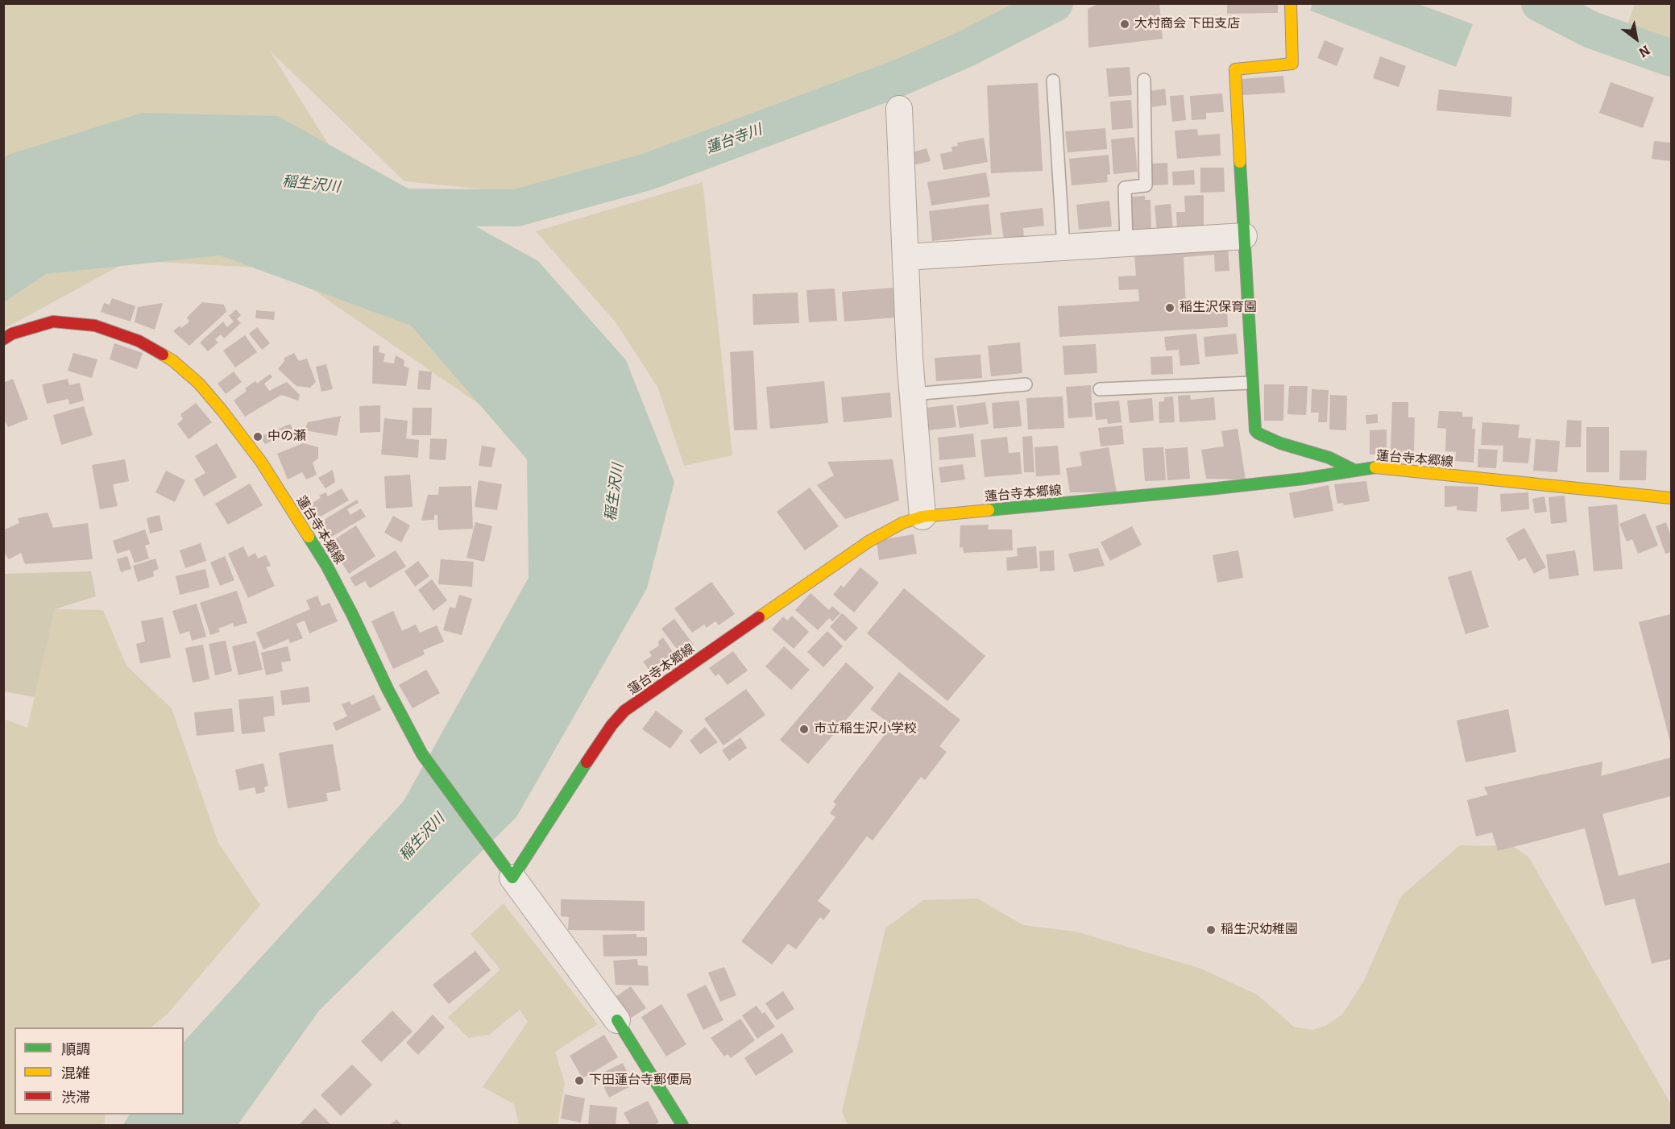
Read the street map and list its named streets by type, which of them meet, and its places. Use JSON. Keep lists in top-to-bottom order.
{
  "streets": {
    "main road": ["蓮台寺本郷線"]
  },
  "water": ["蓮台寺川", "稲生沢川"],
  "places": [
    "大村商会 下田支店",
    "稲生沢保育園",
    "中の瀬",
    "市立稲生沢小学校",
    "稲生沢幼稚園",
    "下田蓮台寺郵便局"
  ],
  "legend": ["順調", "混雑", "渋滞"],
  "north": "bottom right"
}
